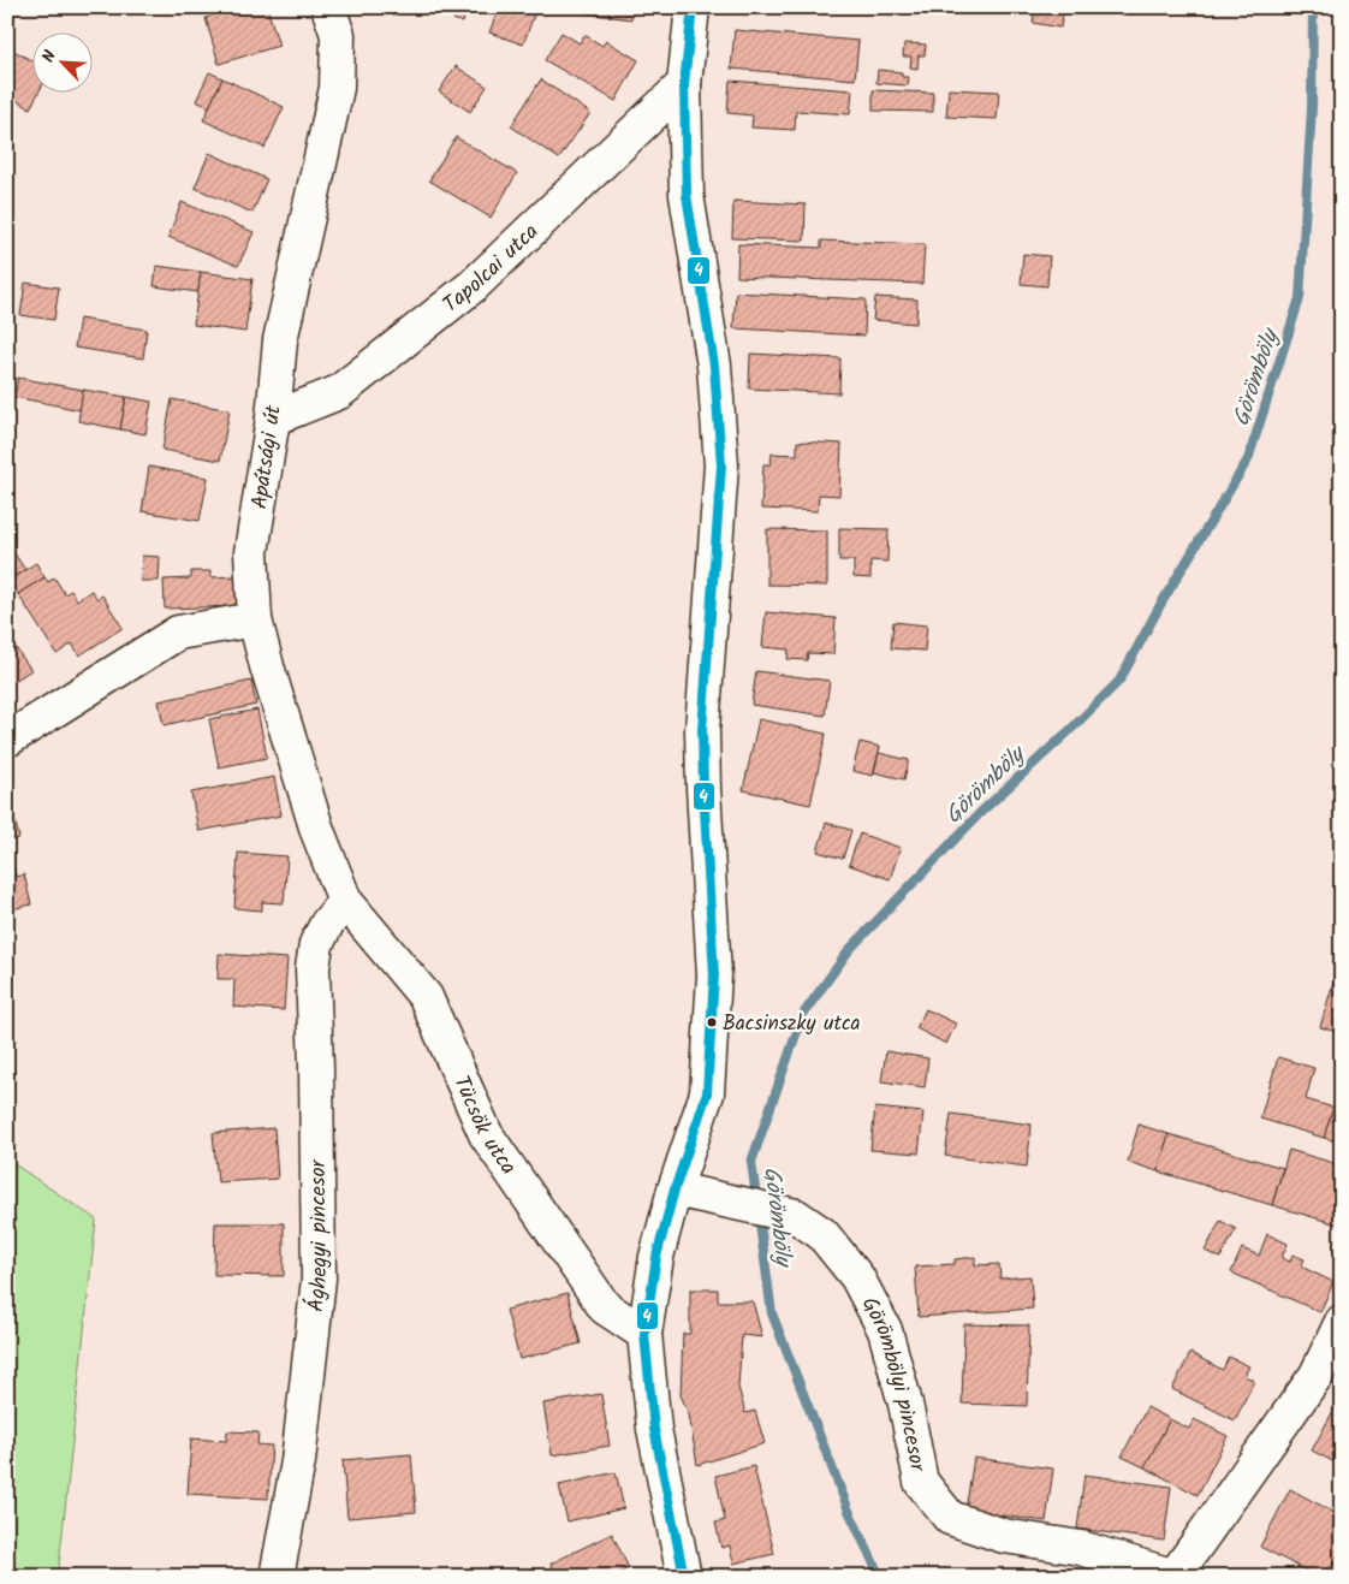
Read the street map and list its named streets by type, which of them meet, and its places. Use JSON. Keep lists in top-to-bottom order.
{
  "streets": {
    "street": [
      "Tapolcai utca",
      "Apátsági út",
      "Tücsök utca",
      "Ághegyi pincesor",
      "Görömbölyi pincesor"
    ]
  },
  "crossings": [
    ["Tapolcai utca", "Apátsági út"],
    ["Apátsági út", "Tücsök utca"],
    ["Apátsági út", "Ághegyi pincesor"],
    ["Tücsök utca", "Ághegyi pincesor"]
  ],
  "water": ["Görömböly"],
  "places": ["Bacsinszky utca"],
  "lines": ["transit line 4"],
  "north": "top left"
}
